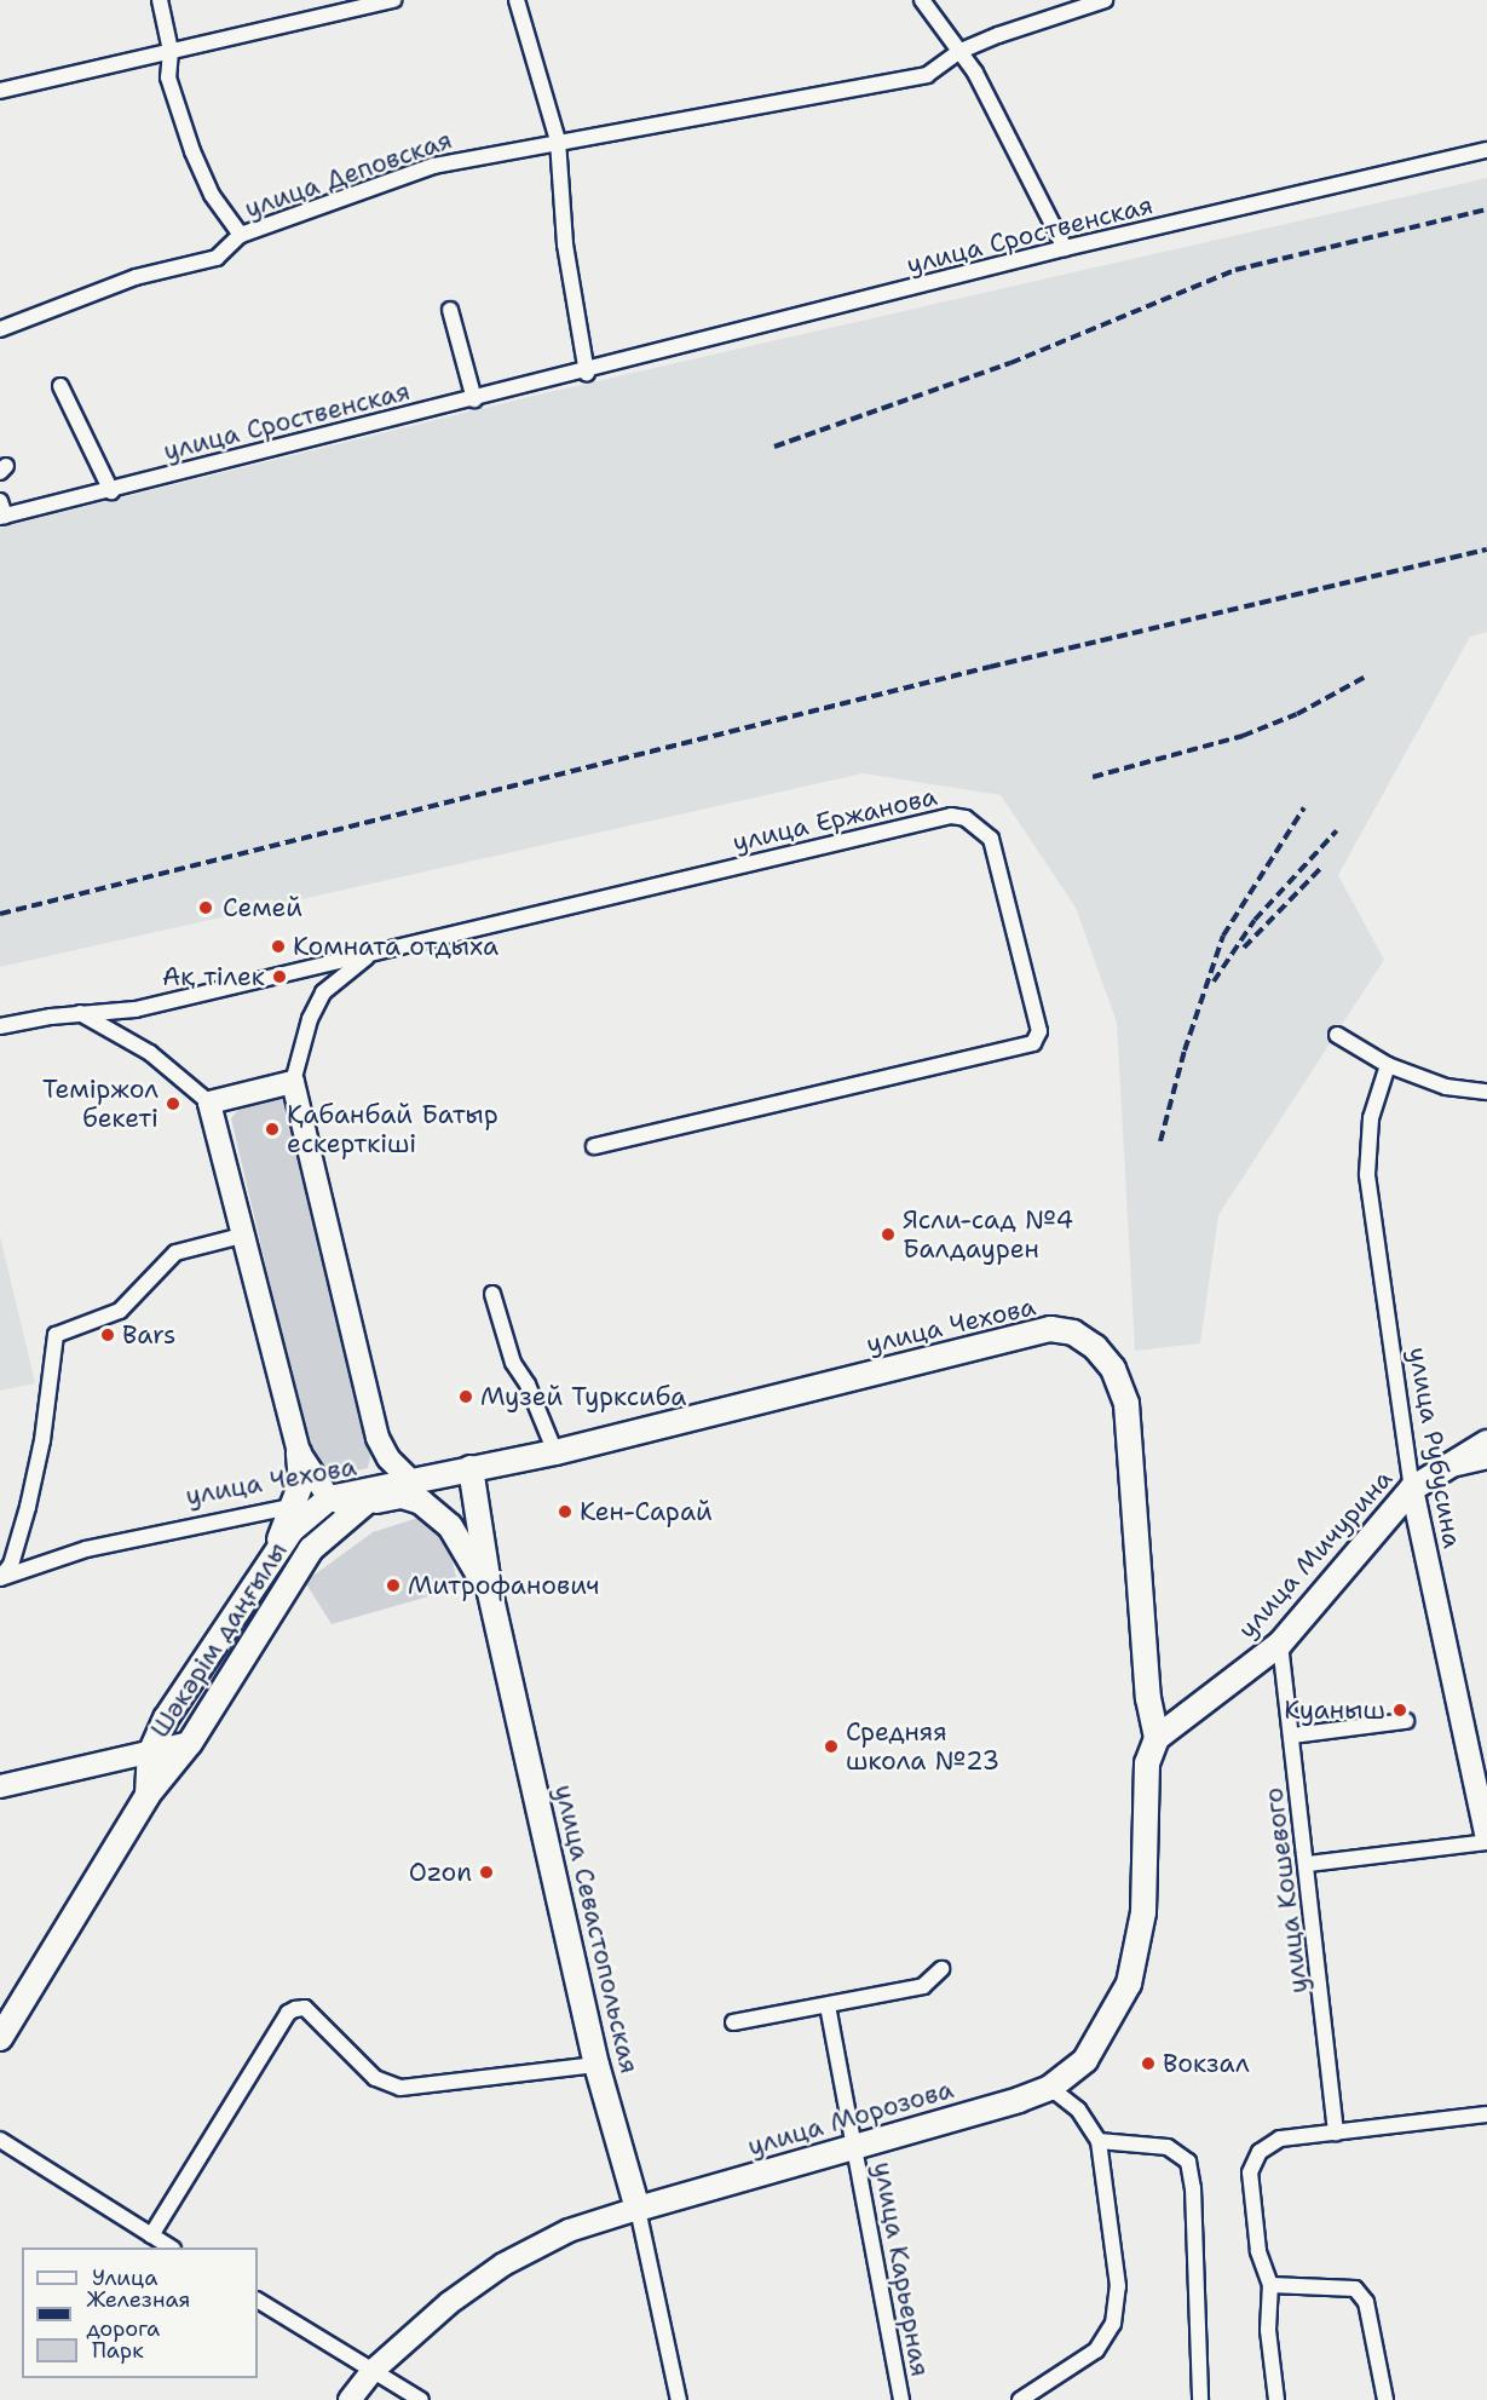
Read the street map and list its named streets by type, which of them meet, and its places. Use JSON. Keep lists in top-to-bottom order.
{
  "streets": {
    "main road": [
      "улица Чехова",
      "улица Мичурина",
      "Шәкәрім даңғылы",
      "улица Севастопольская",
      "улица Морозова"
    ],
    "street": [
      "улица Деповская",
      "улица Сроственская",
      "улица Ержанова",
      "улица Рубусина",
      "улица Кошевого",
      "улица Карьерная"
    ]
  },
  "crossings": [
    ["улица Чехова", "улица Мичурина"],
    ["улица Чехова", "Шәкәрім даңғылы"],
    ["улица Чехова", "улица Севастопольская"],
    ["улица Чехова", "улица Морозова"],
    ["улица Рубусина", "улица Мичурина"],
    ["улица Мичурина", "улица Кошевого"],
    ["улица Мичурина", "улица Морозова"],
    ["улица Севастопольская", "улица Морозова"],
    ["улица Морозова", "улица Карьерная"]
  ],
  "places": [
    "Семей",
    "Комната отдыха",
    "Ақ тілек",
    "Теміржол бекеті",
    "Қабанбай Батыр ескерткіші",
    "Ясли-сад №4 Балдаурен",
    "Bars",
    "Музей Турксиба",
    "Кен-Сарай",
    "Митрофанович",
    "Куаныш",
    "Средняя школа №23",
    "Ozon",
    "Вокзал"
  ],
  "legend": ["Улица", "Железная дорога", "Парк"]
}
